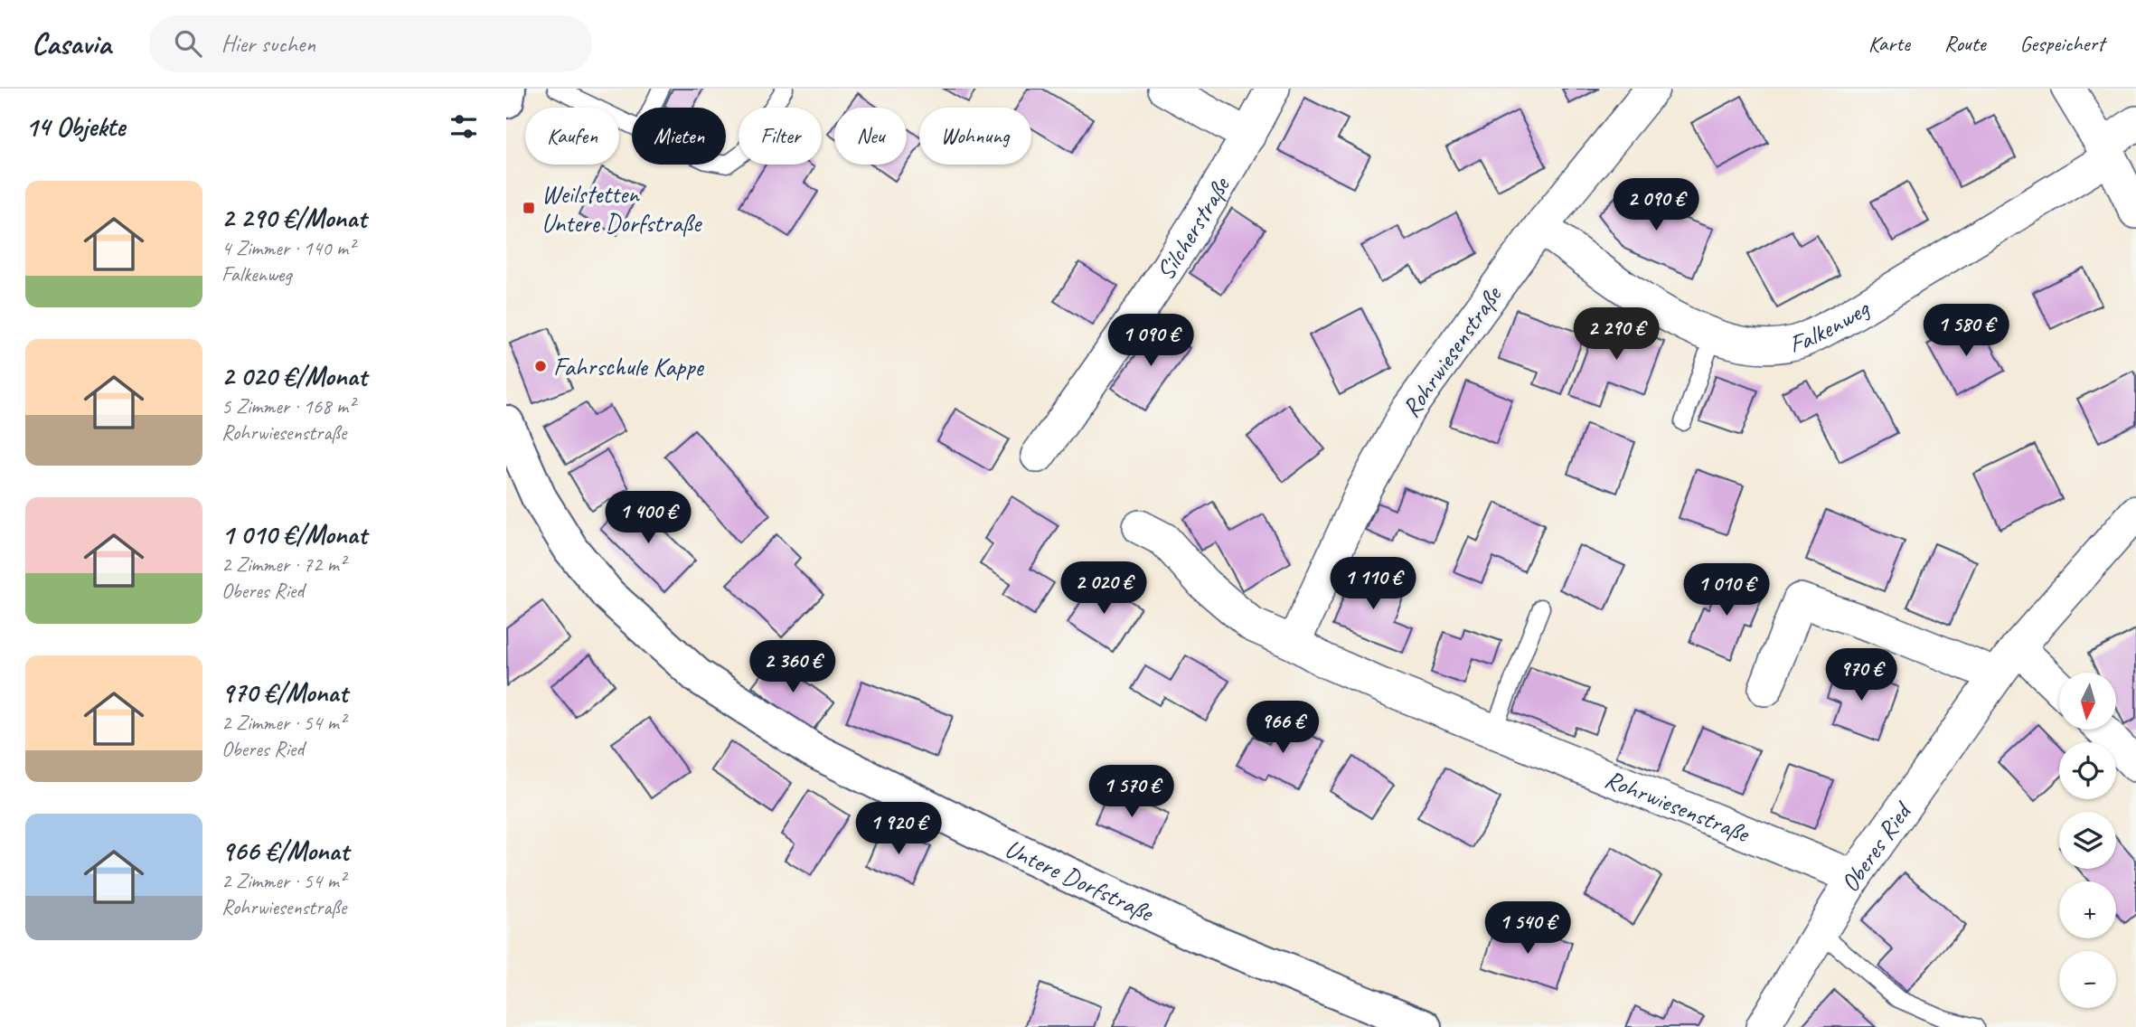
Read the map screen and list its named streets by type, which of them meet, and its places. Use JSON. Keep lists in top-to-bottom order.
{
  "streets": {
    "street": [
      "Silcherstraße",
      "Falkenweg",
      "Rohrwiesenstraße",
      "Oberes Ried",
      "Untere Dorfstraße"
    ]
  },
  "crossings": [
    ["Falkenweg", "Rohrwiesenstraße"],
    ["Rohrwiesenstraße", "Oberes Ried"]
  ],
  "places": {
    "transit": ["Weilstetten Untere Dorfstraße"],
    "other": ["Fahrschule Kappe"]
  },
  "north": "bottom",
  "page": {
    "header": "Casavia",
    "search": "Hier suchen",
    "nav": ["Karte", "Route", "Gespeichert"],
    "heading": "14 Objekte",
    "chip": [
      "Kaufen",
      "Mieten",
      "Filter",
      "Neu",
      "Wohnung"
    ],
    "list": [
      {
        "name": "2 290 €/Monat",
        "note": "4 Zimmer · 140 m² · Falkenweg"
      },
      {
        "name": "2 020 €/Monat",
        "note": "5 Zimmer · 168 m² · Rohrwiesenstraße"
      },
      {
        "name": "1 010 €/Monat",
        "note": "2 Zimmer · 72 m² · Oberes Ried"
      },
      {
        "name": "970 €/Monat",
        "note": "2 Zimmer · 54 m² · Oberes Ried"
      },
      {
        "name": "966 €/Monat",
        "note": "2 Zimmer · 54 m² · Rohrwiesenstraße"
      }
    ],
    "price": [
      "2 090 €",
      "1 580 €",
      "2 290 €",
      "1 090 €",
      "1 400 €",
      "1 110 €",
      "2 020 €",
      "1 010 €",
      "2 360 €",
      "970 €",
      "966 €",
      "1 570 €",
      "1 920 €",
      "1 540 €"
    ],
    "map_buttons": ["+", "−"]
  }
}
